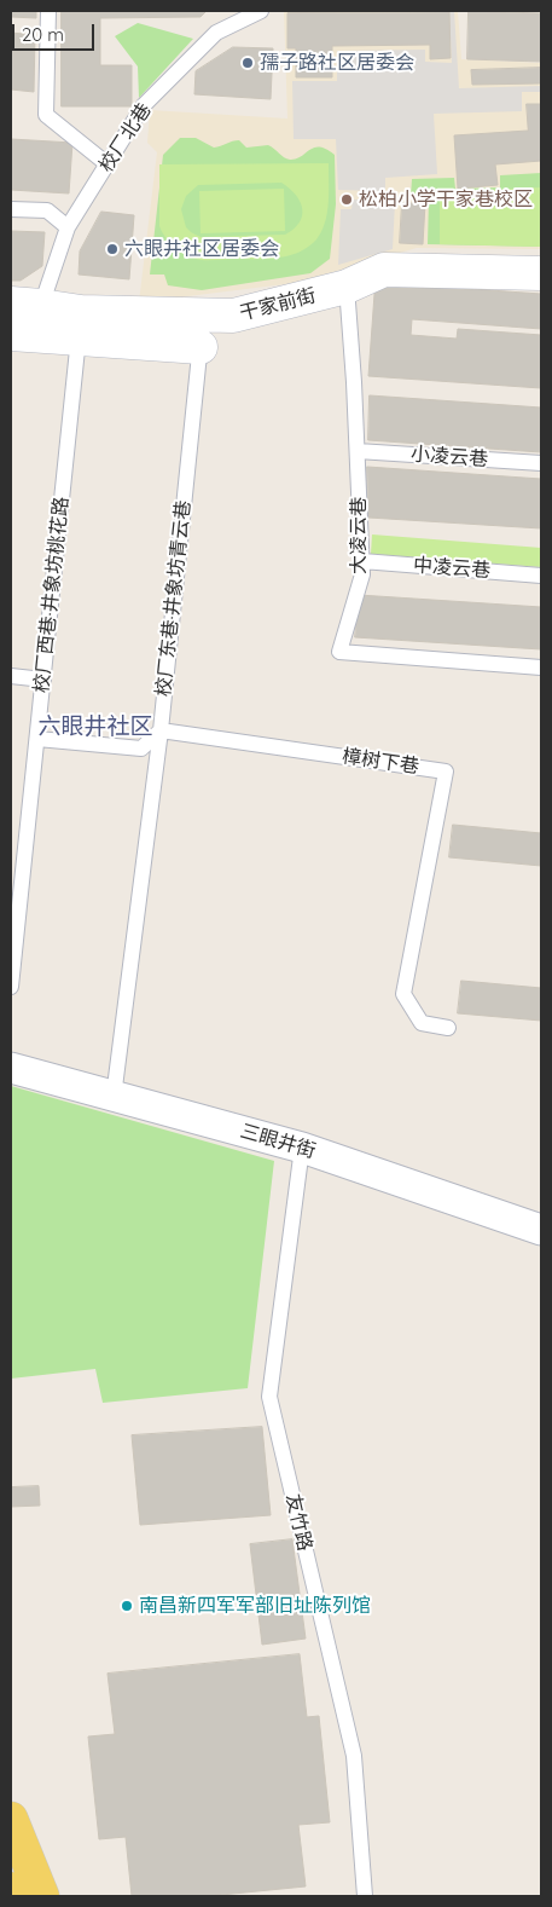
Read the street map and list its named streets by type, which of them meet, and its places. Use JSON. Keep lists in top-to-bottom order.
{
  "streets": {
    "street": ["干家前街", "三眼井街"],
    "lane": [
      "校厂北巷",
      "小凌云巷",
      "大凌云巷",
      "中凌云巷",
      "校厂西巷·井象坊桃花路",
      "校厂东巷·井象坊青云巷",
      "樟树下巷",
      "友竹路"
    ]
  },
  "crossings": [
    ["校厂北巷", "干家前街"],
    ["干家前街", "大凌云巷"],
    ["干家前街", "校厂西巷·井象坊桃花路"],
    ["干家前街", "校厂东巷·井象坊青云巷"],
    ["小凌云巷", "大凌云巷"],
    ["大凌云巷", "中凌云巷"],
    ["校厂东巷·井象坊青云巷", "樟树下巷"],
    ["校厂东巷·井象坊青云巷", "三眼井街"],
    ["三眼井街", "友竹路"]
  ],
  "districts": ["六眼井社区"],
  "places": [
    "孺子路社区居委会",
    "松柏小学干家巷校区",
    "六眼井社区居委会",
    "南昌新四军军部旧址陈列馆"
  ],
  "scale_bar": "20 m"
}
